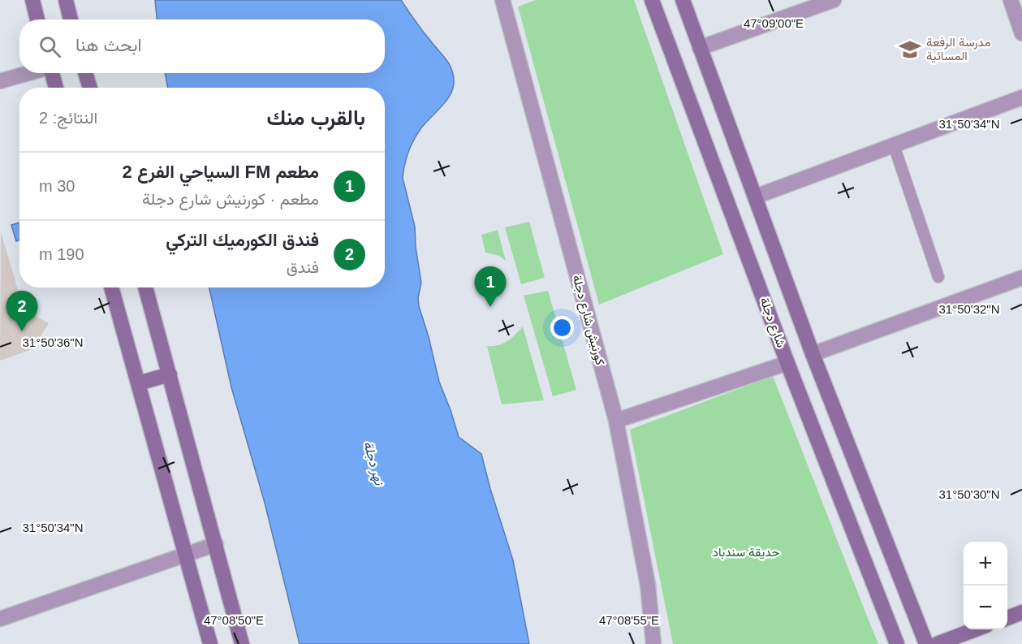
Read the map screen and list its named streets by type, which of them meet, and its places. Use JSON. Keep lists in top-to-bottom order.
{
  "streets": {
    "main road": ["شارع دجلة"],
    "street": ["كورنيش شارع دجلة"]
  },
  "water": ["نهر دجلة"],
  "parks": ["حديقة سندباد"],
  "places": {
    "school or university": ["مدرسة الرفعة المسائية"]
  },
  "page": {
    "search": "ابحث هنا",
    "heading": ["بالقرب منك", "النتائج: 2"],
    "list": [
      {
        "mark": "1",
        "name": "مطعم FM السياحي الفرع 2",
        "note": "مطعم · كورنيش شارع دجلة",
        "value": "30 m"
      },
      {
        "mark": "2",
        "name": "فندق الكورميك التركي",
        "note": "فندق",
        "value": "190 m"
      }
    ],
    "pins": ["1", "2"],
    "map_buttons": ["+", "−"]
  },
  "coordinates": [
    "47°09'00\"E",
    "31°50'34\"N",
    "31°50'32\"N",
    "31°50'36\"N",
    "31°50'30\"N",
    "47°08'50\"E",
    "47°08'55\"E"
  ]
}
